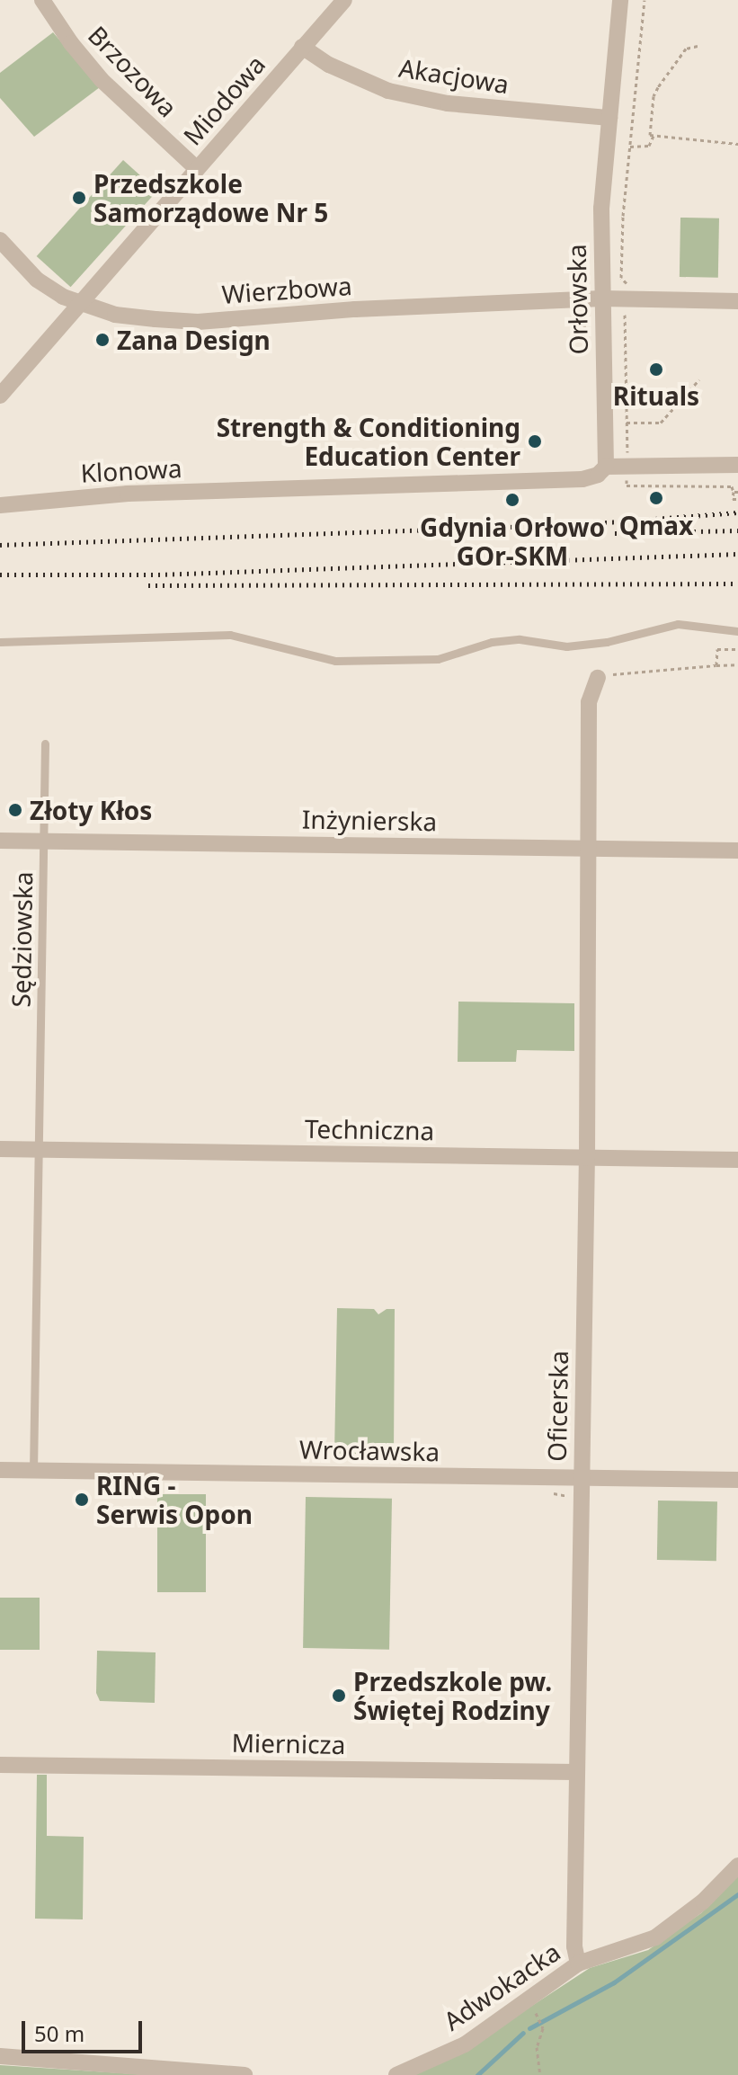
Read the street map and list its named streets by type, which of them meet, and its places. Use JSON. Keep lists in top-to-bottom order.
{
  "streets": {
    "street": [
      "Brzozowa",
      "Akacjowa",
      "Miodowa",
      "Wierzbowa",
      "Orłowska",
      "Klonowa",
      "Inżynierska",
      "Techniczna",
      "Oficerska",
      "Wrocławska",
      "Miernicza",
      "Adwokacka"
    ],
    "lane": ["Sędziowska"]
  },
  "crossings": [
    ["Brzozowa", "Miodowa"],
    ["Akacjowa", "Miodowa"],
    ["Akacjowa", "Orłowska"],
    ["Miodowa", "Wierzbowa"],
    ["Wierzbowa", "Orłowska"],
    ["Orłowska", "Klonowa"],
    ["Inżynierska", "Sędziowska"],
    ["Inżynierska", "Oficerska"],
    ["Sędziowska", "Techniczna"],
    ["Sędziowska", "Wrocławska"],
    ["Techniczna", "Oficerska"],
    ["Oficerska", "Wrocławska"],
    ["Oficerska", "Miernicza"],
    ["Oficerska", "Adwokacka"]
  ],
  "places": [
    "Przedszkole Samorządowe Nr 5",
    "Zana Design",
    "Rituals",
    "Strength & Conditioning Education Center",
    "Qmax",
    "Gdynia Orłowo GOr-SKM",
    "Złoty Kłos",
    "RING - Serwis Opon",
    "Przedszkole pw. Świętej Rodziny"
  ],
  "scale_bar": "50 m"
}
